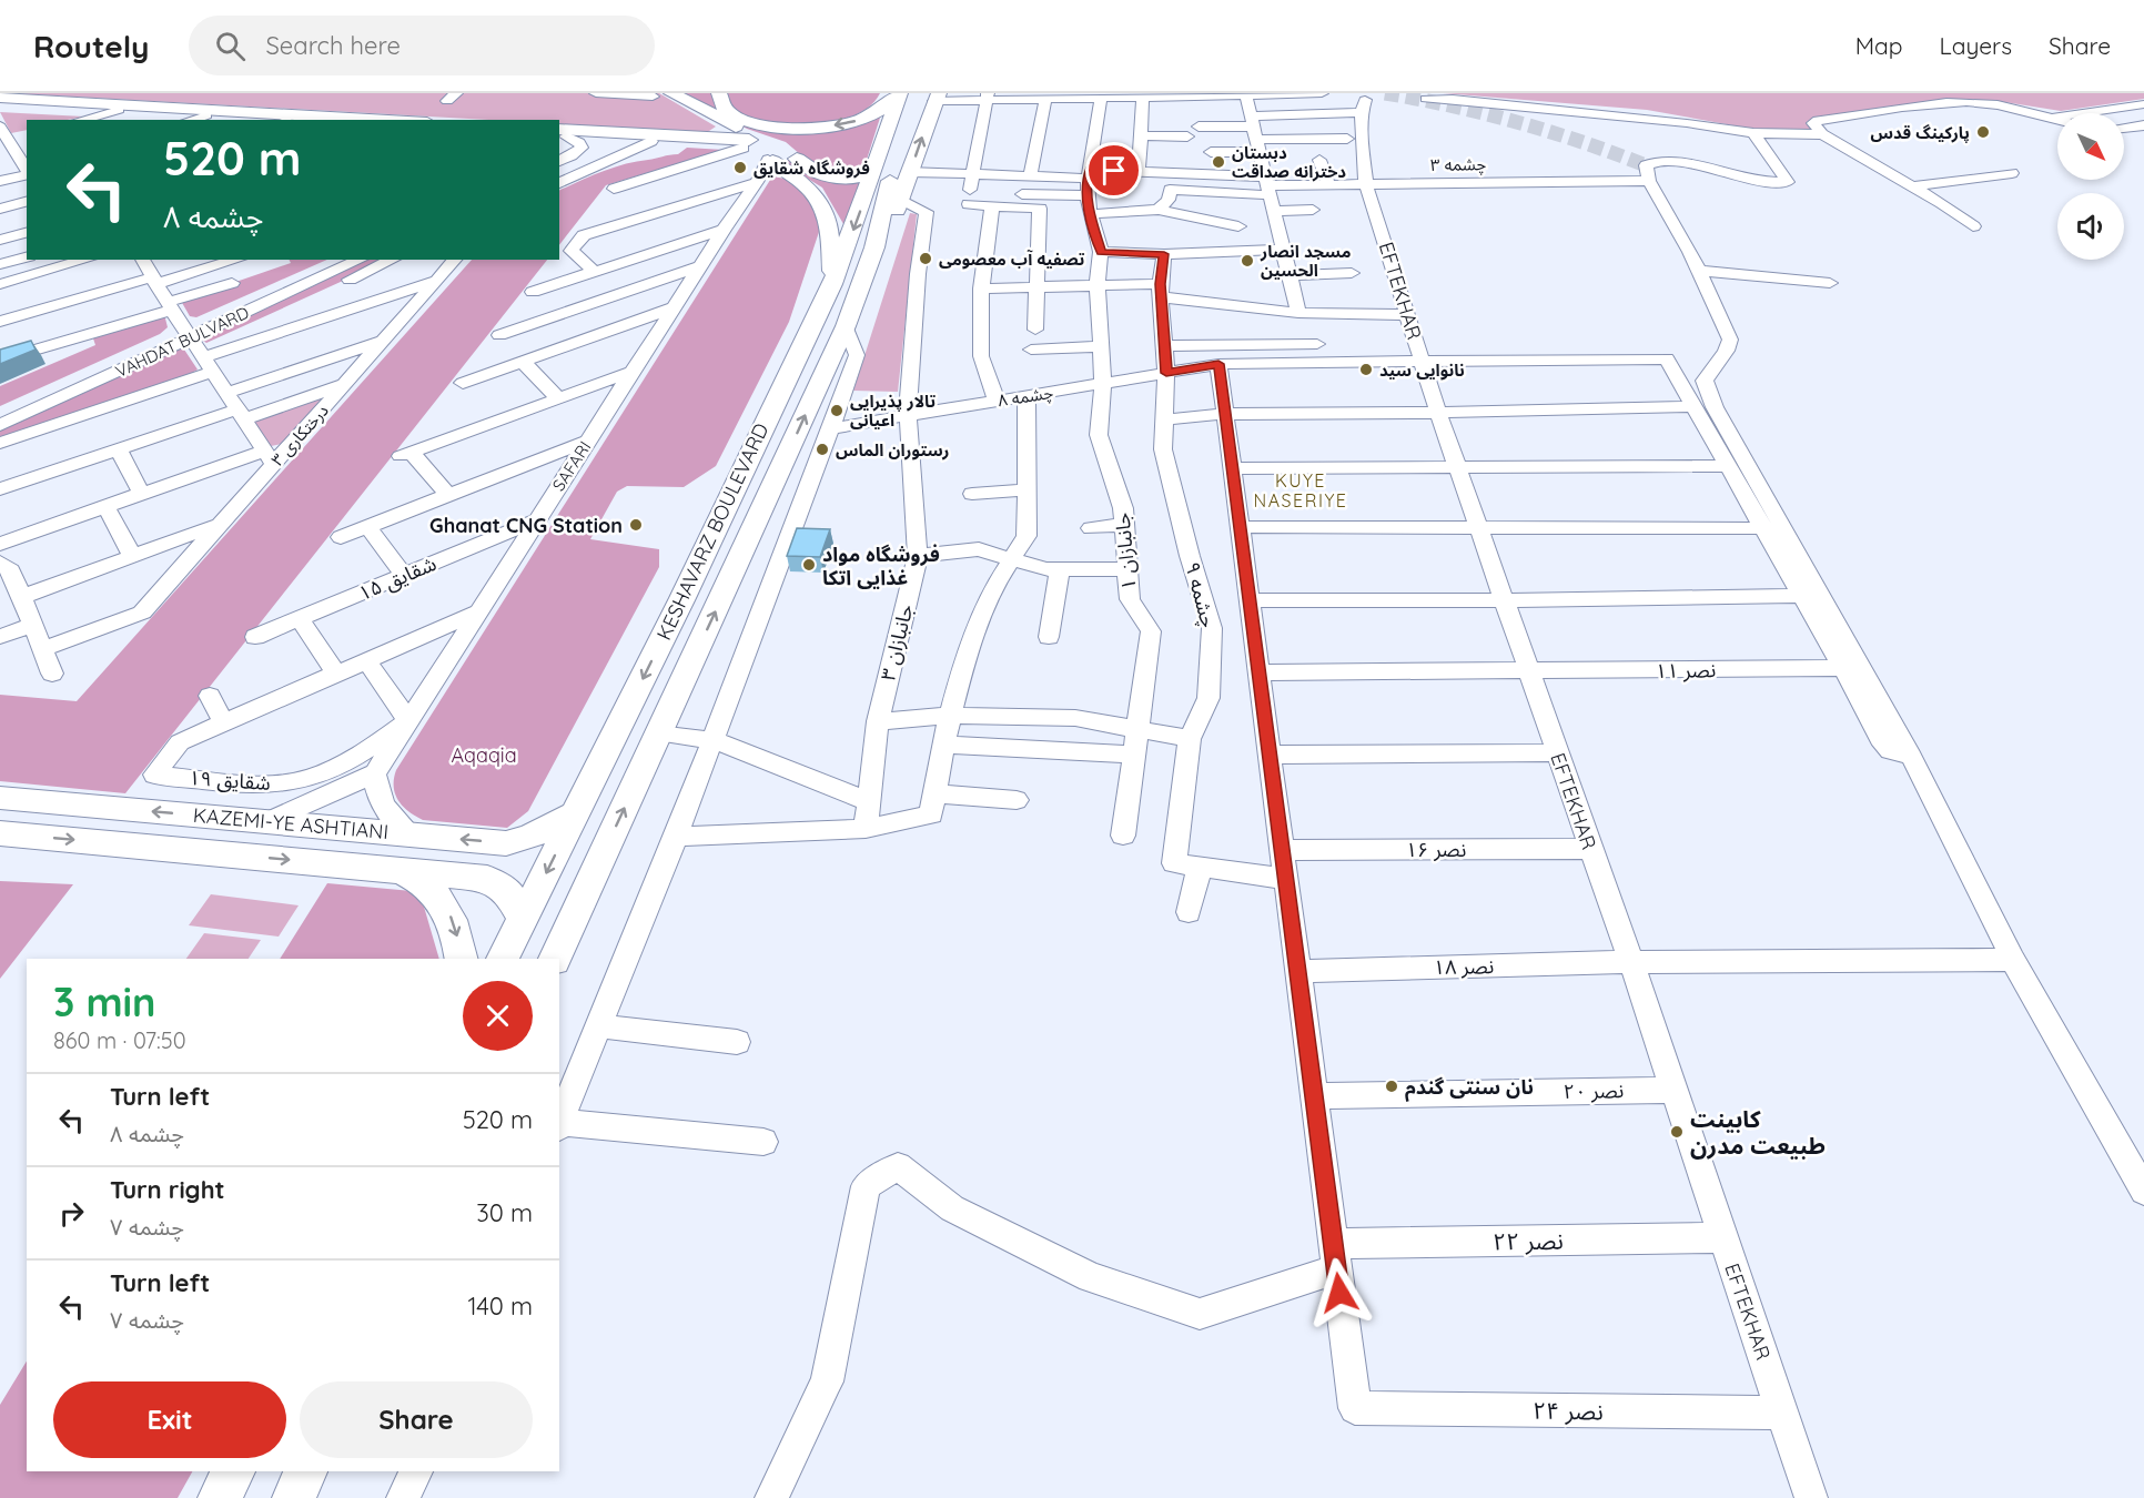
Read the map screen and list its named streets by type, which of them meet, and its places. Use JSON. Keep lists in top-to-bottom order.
{
  "streets": {
    "main road": ["KESHAVARZ BOULEVARD", "KAZEMI-YE ASHTIANI"],
    "street": [
      "چشمه ۳",
      "EFTEKHAR",
      "VAHDAT BULVARD",
      "چشمه ۸",
      "درختکاری ۳",
      "SAFARI",
      "جانبازان ۱",
      "شقایق ۱۵",
      "چشمه ۹",
      "جانبازان ۳",
      "نصر ۱۱",
      "شقایق ۱۹",
      "نصر ۱۶",
      "نصر ۱۸",
      "نصر ۲۰",
      "نصر ۲۲",
      "نصر ۲۴"
    ]
  },
  "crossings": [
    ["چشمه ۳", "EFTEKHAR"],
    ["EFTEKHAR", "چشمه ۸"],
    ["EFTEKHAR", "نصر ۱۱"],
    ["EFTEKHAR", "نصر ۱۶"],
    ["EFTEKHAR", "نصر ۱۸"],
    ["EFTEKHAR", "نصر ۲۰"],
    ["EFTEKHAR", "نصر ۲۲"],
    ["EFTEKHAR", "نصر ۲۴"],
    ["چشمه ۸", "جانبازان ۱"],
    ["چشمه ۸", "چشمه ۹"],
    ["چشمه ۸", "جانبازان ۳"],
    ["SAFARI", "شقایق ۱۵"],
    ["SAFARI", "شقایق ۱۹"],
    ["KESHAVARZ BOULEVARD", "KAZEMI-YE ASHTIANI"],
    ["نصر ۲۲", "نصر ۲۴"]
  ],
  "districts": ["KUYE NASERIYE"],
  "parks": ["Aqaqia"],
  "places": [
    "پارکینگ قدس",
    "دبستان دخترانه صداقت",
    "فروشگاه شقایق",
    "تصفیه آب معصومی",
    "مسجد انصار الحسین",
    "نانوایی‌ سید",
    "تالار پذیرایی اعیانی",
    "رستوران الماس",
    "Ghanat CNG Station",
    "فروشگاه مواد غذایی اتکا",
    "نان سنتی گندم",
    "کابینت طبیعت مدرن"
  ],
  "north": "bottom right",
  "page": {
    "header": "Routely",
    "search": "Search here",
    "nav": ["Map", "Layers", "Share"],
    "turn": ["520 m", "چشمه ۸"],
    "heading": ["3 min", "860 m · 07:50"],
    "list": [
      {
        "name": "Turn left",
        "note": "چشمه ۸",
        "value": "520 m"
      },
      {
        "name": "Turn right",
        "note": "چشمه ۷",
        "value": "30 m"
      },
      {
        "name": "Turn left",
        "note": "چشمه ۷",
        "value": "140 m"
      }
    ],
    "buttons": ["Exit", "Share"]
  }
}
